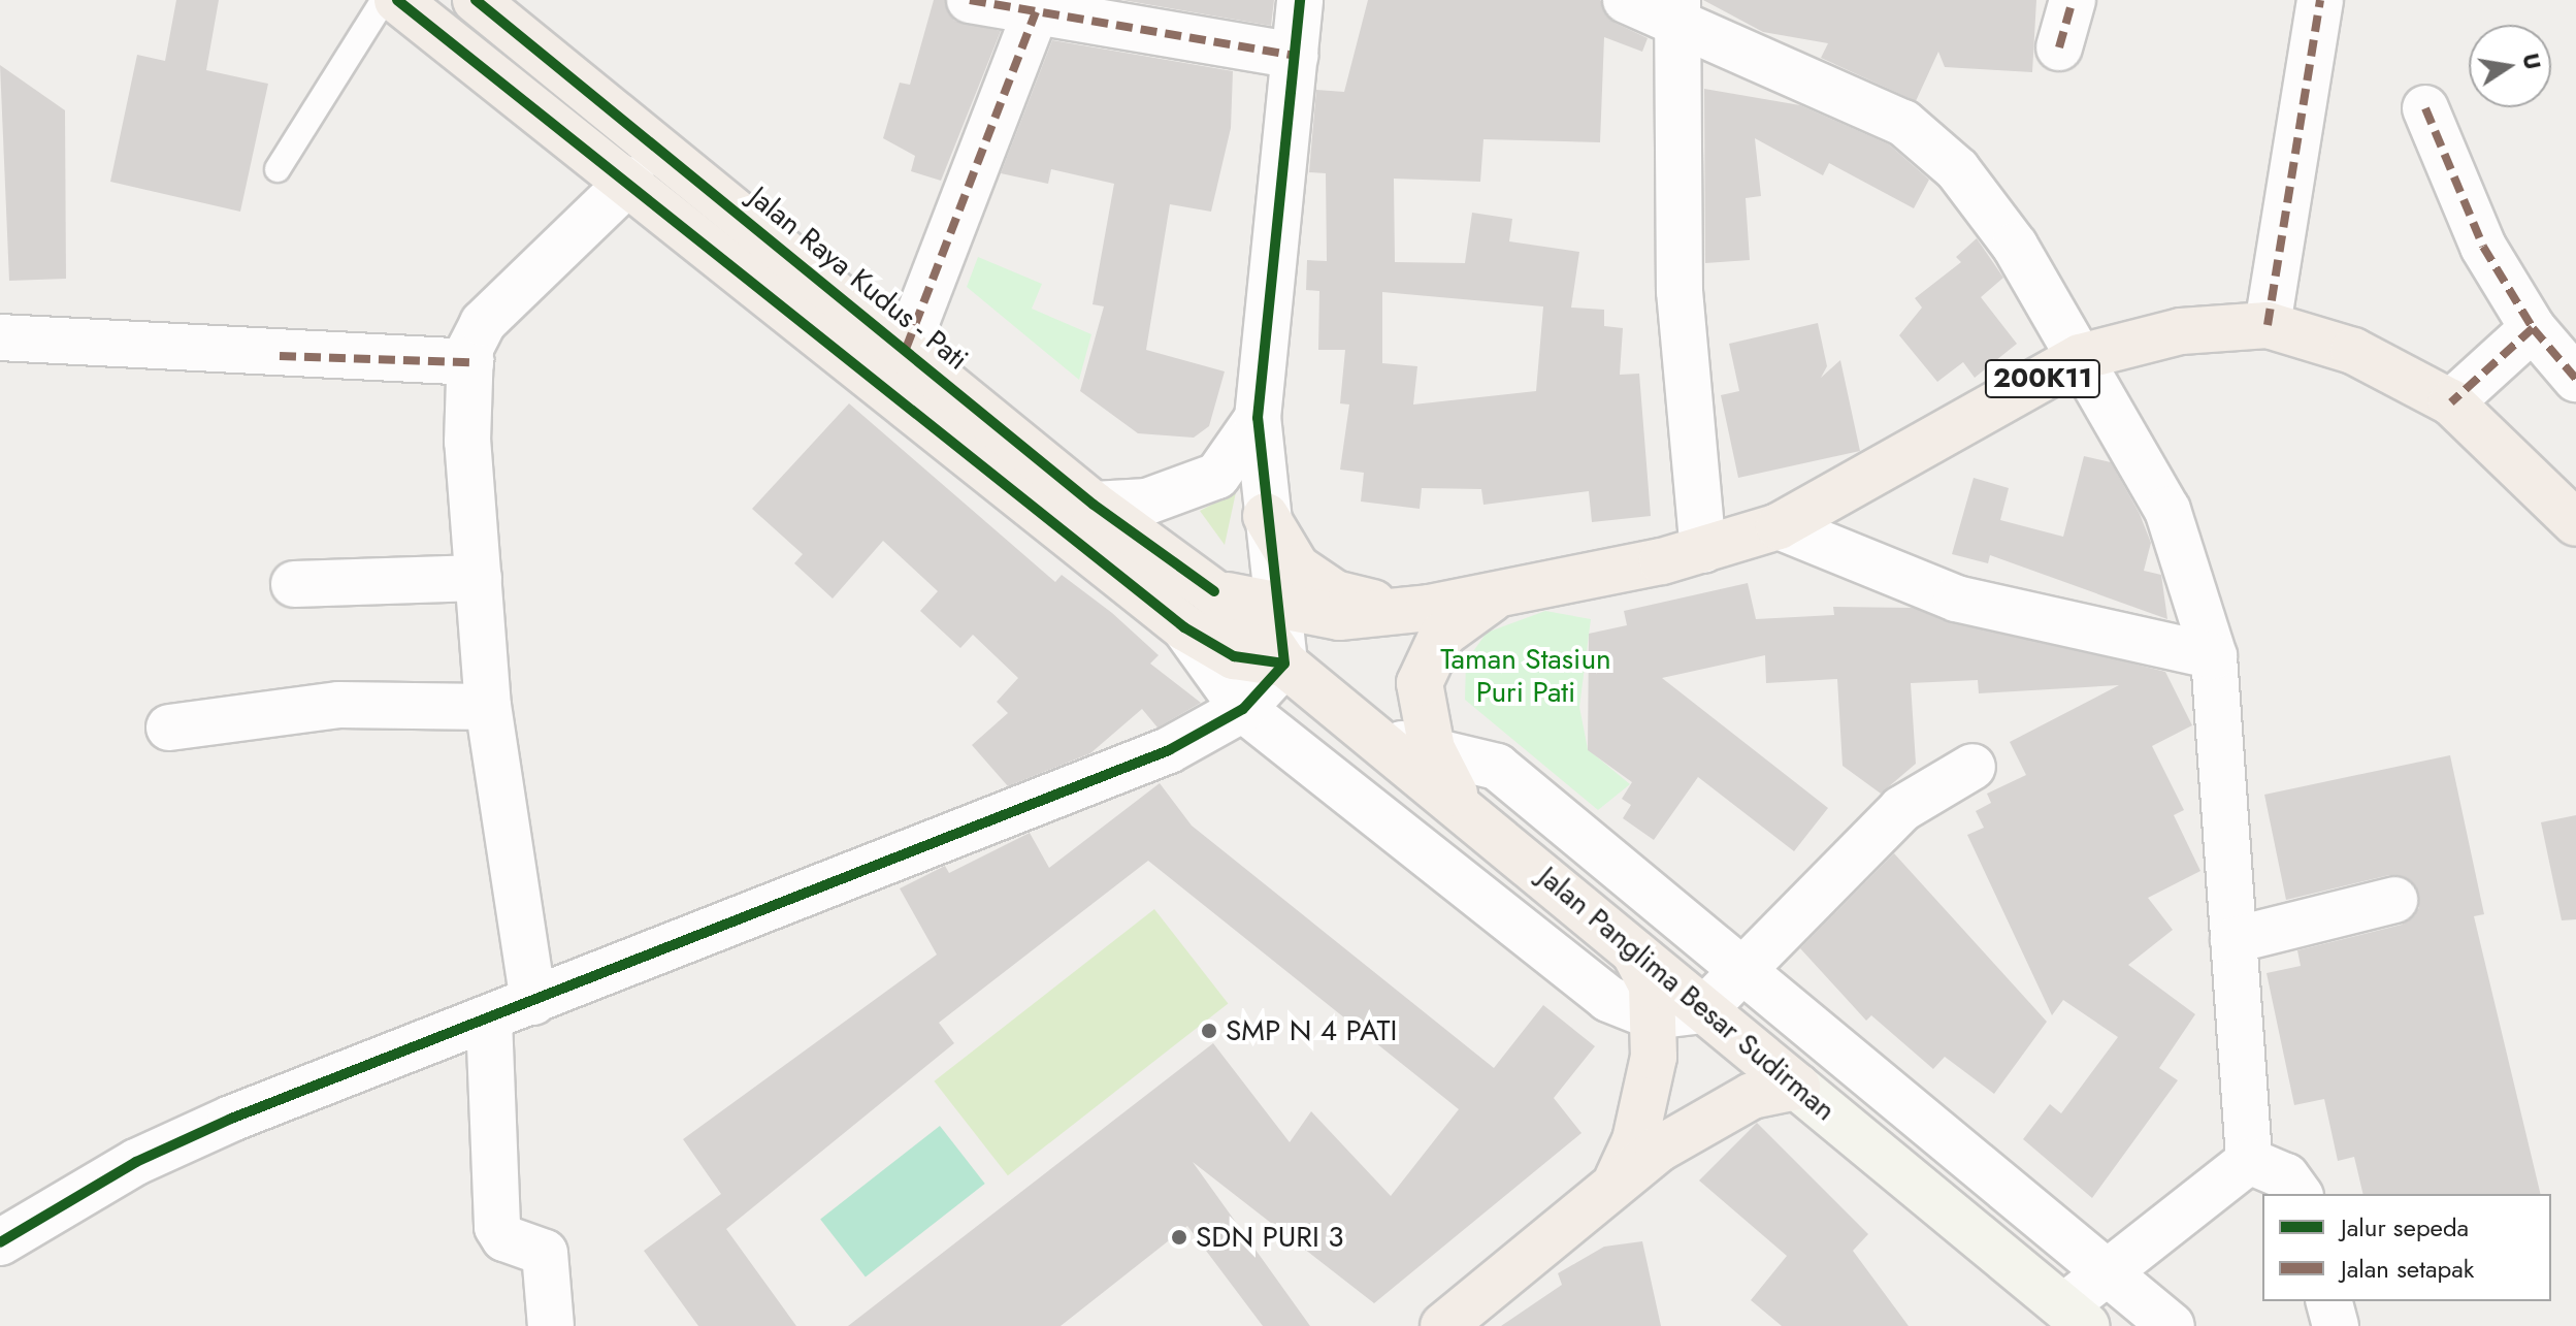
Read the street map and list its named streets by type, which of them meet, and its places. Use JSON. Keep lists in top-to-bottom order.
{
  "streets": {
    "main road": ["Jalan Raya Kudus - Pati", "200K11", "Jalan Panglima Besar Sudirman"]
  },
  "crossings": [
    ["Jalan Raya Kudus - Pati", "Jalan Panglima Besar Sudirman"]
  ],
  "parks": ["Taman Stasiun Puri Pati"],
  "places": ["SMP N 4 PATI", "SDN PURI 3"],
  "legend": ["Jalur sepeda", "Jalan setapak"],
  "north": "right"
}
